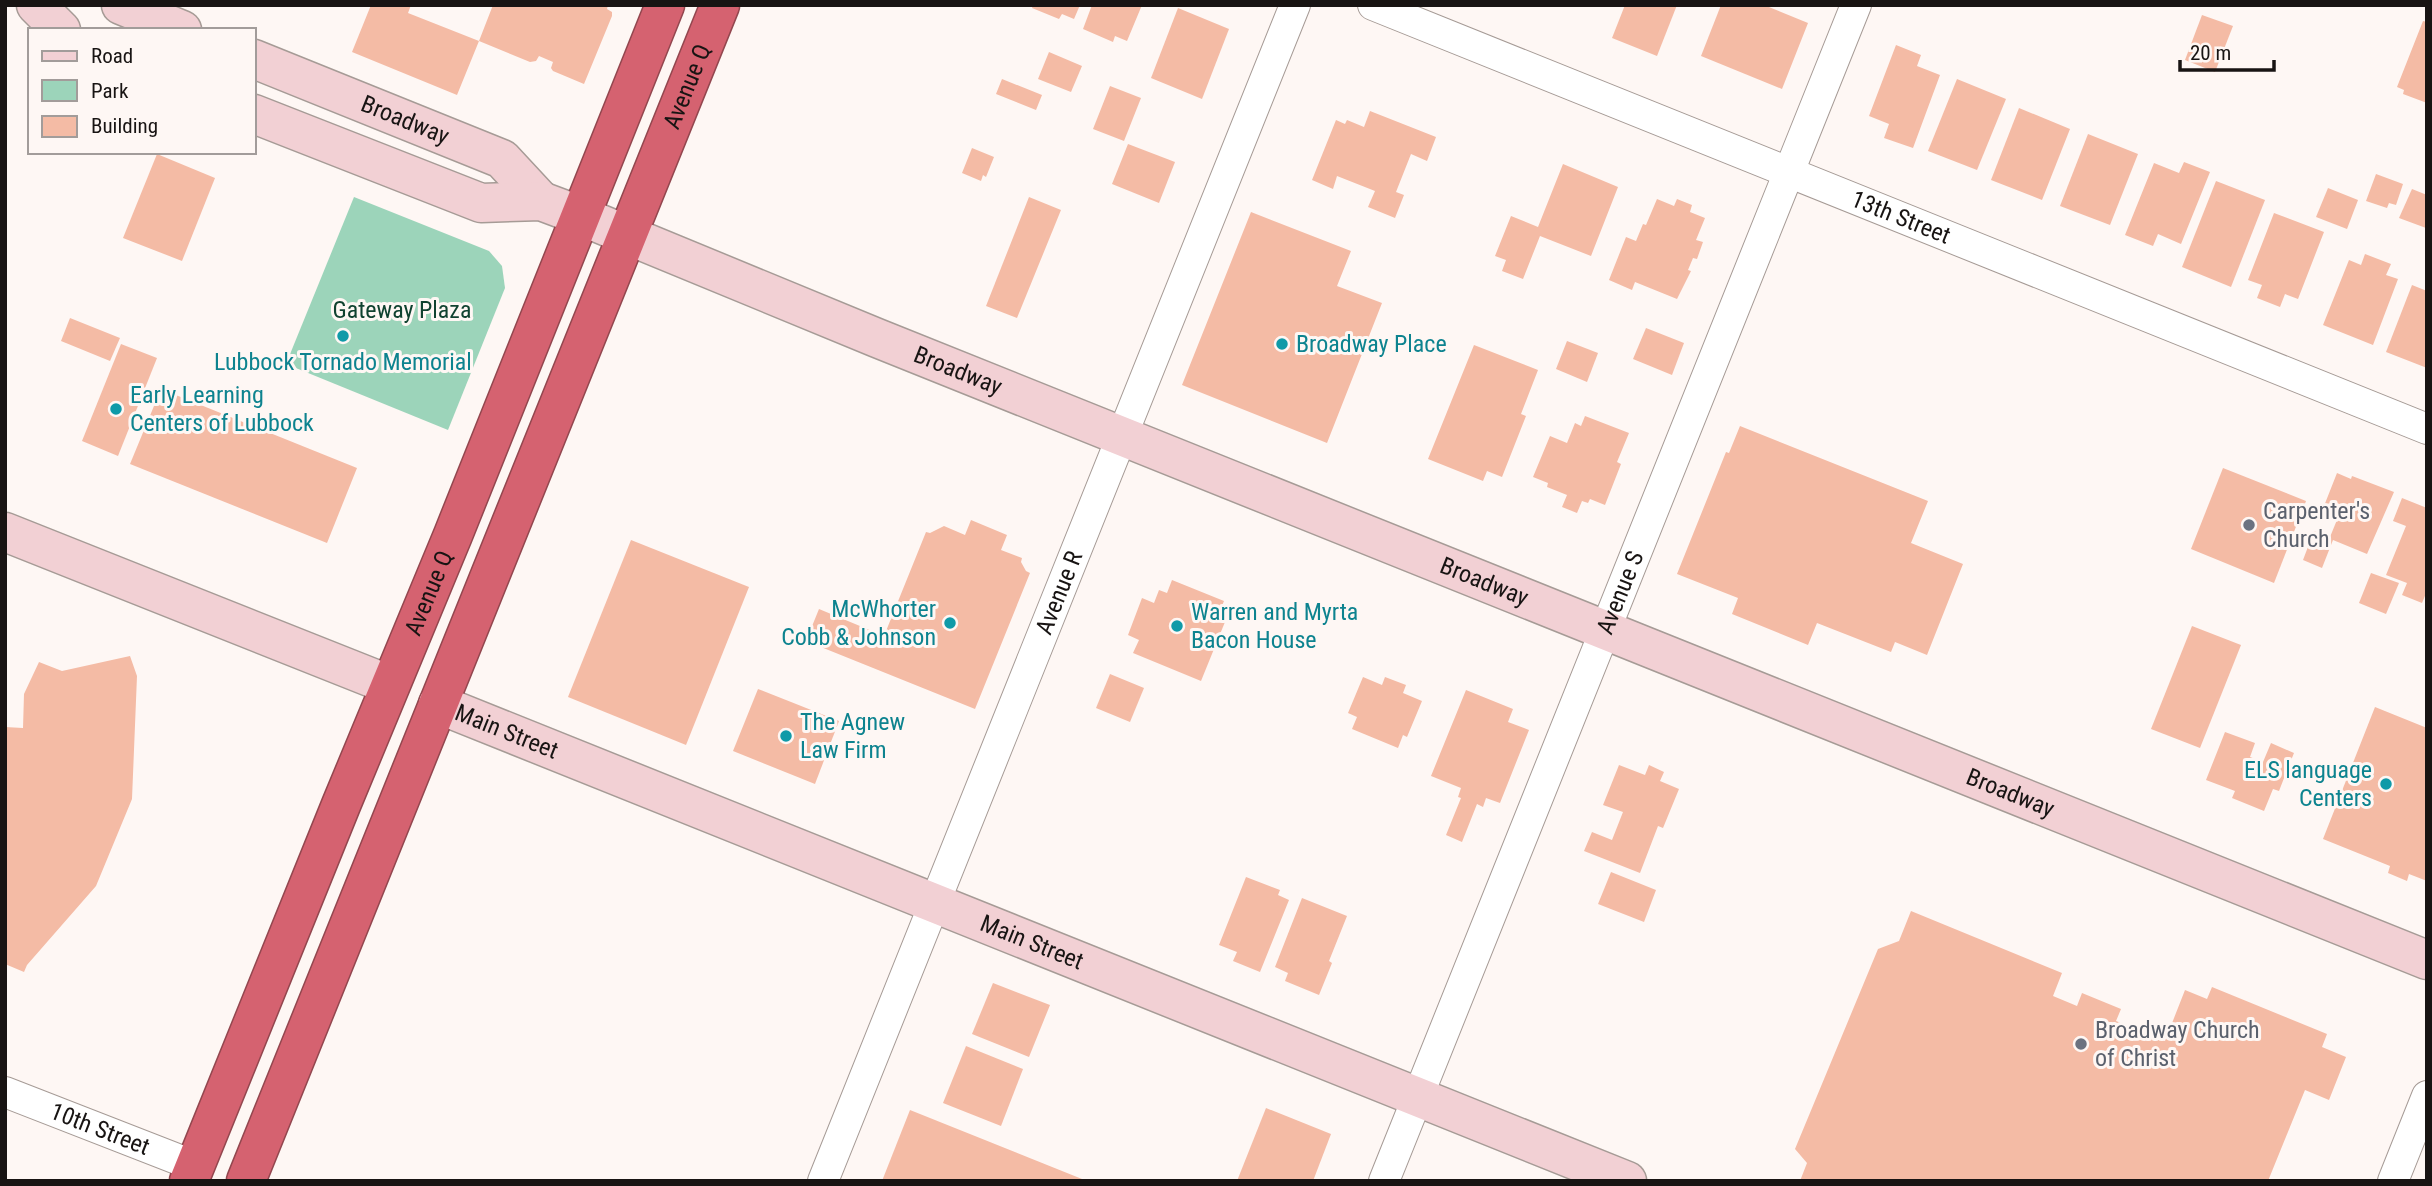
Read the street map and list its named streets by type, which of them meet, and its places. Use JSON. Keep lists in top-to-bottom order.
{
  "streets": {
    "highway": ["Avenue Q"],
    "main road": ["Broadway", "Main Street"],
    "street": [
      "13th Street",
      "Avenue R",
      "Avenue S",
      "10th Street"
    ]
  },
  "crossings": [
    ["Avenue Q", "Broadway"],
    ["Avenue Q", "Main Street"],
    ["Avenue Q", "10th Street"],
    ["Broadway", "Avenue R"],
    ["Broadway", "Avenue S"],
    ["13th Street", "Avenue S"],
    ["Avenue R", "Main Street"],
    ["Avenue S", "Main Street"]
  ],
  "parks": ["Gateway Plaza"],
  "places": [
    "Lubbock Tornado Memorial",
    "Broadway Place",
    "Early Learning Centers of Lubbock",
    "Carpenter's Church",
    "McWhorter Cobb & Johnson",
    "Warren and Myrta Bacon House",
    "The Agnew Law Firm",
    "ELS language Centers",
    "Broadway Church of Christ"
  ],
  "legend": ["Road", "Park", "Building"],
  "scale_bar": "20 m"
}
